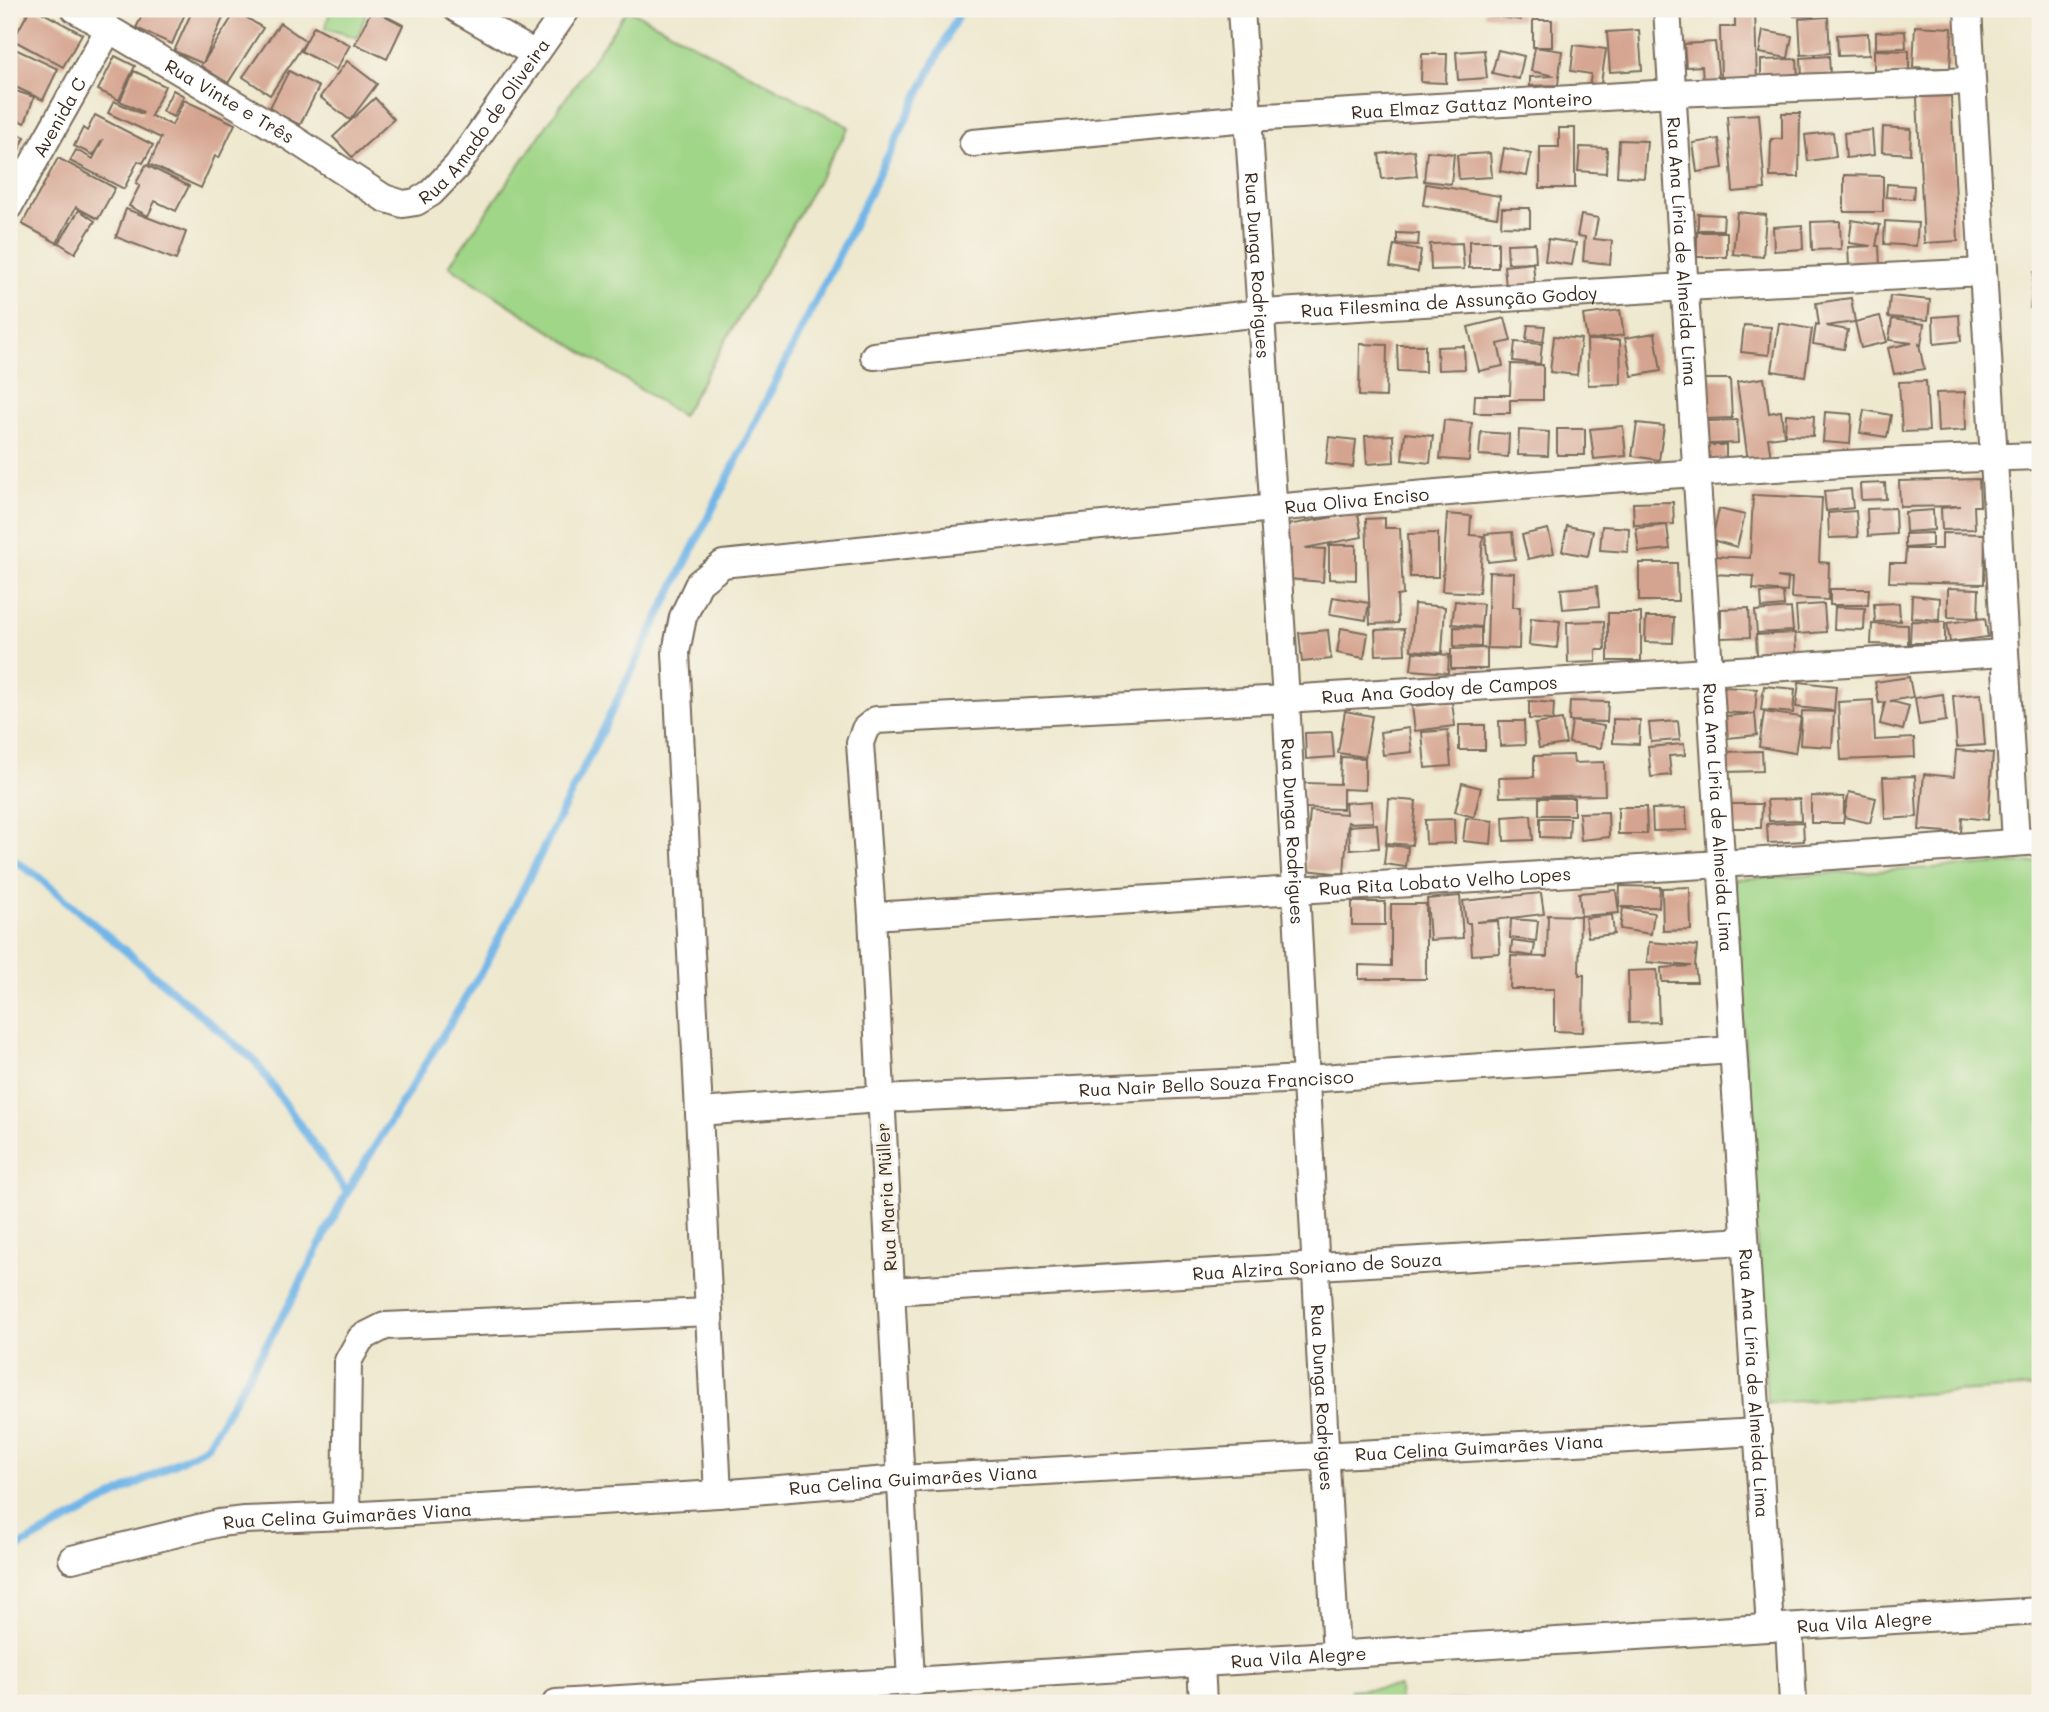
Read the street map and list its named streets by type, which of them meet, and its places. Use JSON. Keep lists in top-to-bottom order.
{
  "streets": {
    "street": [
      "Rua Vinte e Três",
      "Rua Elmaz Gattaz Monteiro",
      "Avenida C",
      "Rua Amado de Oliveira",
      "Rua Ana Líria de Almeida Lima",
      "Rua Dunga Rodrigues",
      "Rua Filesmina de Assunção Godoy",
      "Rua Oliva Enciso",
      "Rua Ana Godoy de Campos",
      "Rua Rita Lobato Velho Lopes",
      "Rua Nair Bello Souza Francisco",
      "Rua Maria Müller",
      "Rua Alzira Soriano de Souza",
      "Rua Celina Guimarães Viana",
      "Rua Vila Alegre"
    ]
  },
  "crossings": [
    ["Rua Vinte e Três", "Avenida C"],
    ["Rua Vinte e Três", "Rua Amado de Oliveira"],
    ["Rua Elmaz Gattaz Monteiro", "Rua Ana Líria de Almeida Lima"],
    ["Rua Elmaz Gattaz Monteiro", "Rua Dunga Rodrigues"],
    ["Rua Ana Líria de Almeida Lima", "Rua Filesmina de Assunção Godoy"],
    ["Rua Ana Líria de Almeida Lima", "Rua Oliva Enciso"],
    ["Rua Ana Líria de Almeida Lima", "Rua Ana Godoy de Campos"],
    ["Rua Ana Líria de Almeida Lima", "Rua Rita Lobato Velho Lopes"],
    ["Rua Ana Líria de Almeida Lima", "Rua Nair Bello Souza Francisco"],
    ["Rua Ana Líria de Almeida Lima", "Rua Alzira Soriano de Souza"],
    ["Rua Ana Líria de Almeida Lima", "Rua Celina Guimarães Viana"],
    ["Rua Ana Líria de Almeida Lima", "Rua Vila Alegre"],
    ["Rua Dunga Rodrigues", "Rua Filesmina de Assunção Godoy"],
    ["Rua Dunga Rodrigues", "Rua Oliva Enciso"],
    ["Rua Dunga Rodrigues", "Rua Ana Godoy de Campos"],
    ["Rua Dunga Rodrigues", "Rua Rita Lobato Velho Lopes"],
    ["Rua Dunga Rodrigues", "Rua Nair Bello Souza Francisco"],
    ["Rua Dunga Rodrigues", "Rua Alzira Soriano de Souza"],
    ["Rua Dunga Rodrigues", "Rua Celina Guimarães Viana"],
    ["Rua Dunga Rodrigues", "Rua Vila Alegre"],
    ["Rua Oliva Enciso", "Rua Nair Bello Souza Francisco"],
    ["Rua Ana Godoy de Campos", "Rua Maria Müller"],
    ["Rua Rita Lobato Velho Lopes", "Rua Maria Müller"],
    ["Rua Nair Bello Souza Francisco", "Rua Maria Müller"],
    ["Rua Maria Müller", "Rua Alzira Soriano de Souza"],
    ["Rua Maria Müller", "Rua Celina Guimarães Viana"],
    ["Rua Maria Müller", "Rua Vila Alegre"]
  ]
}
